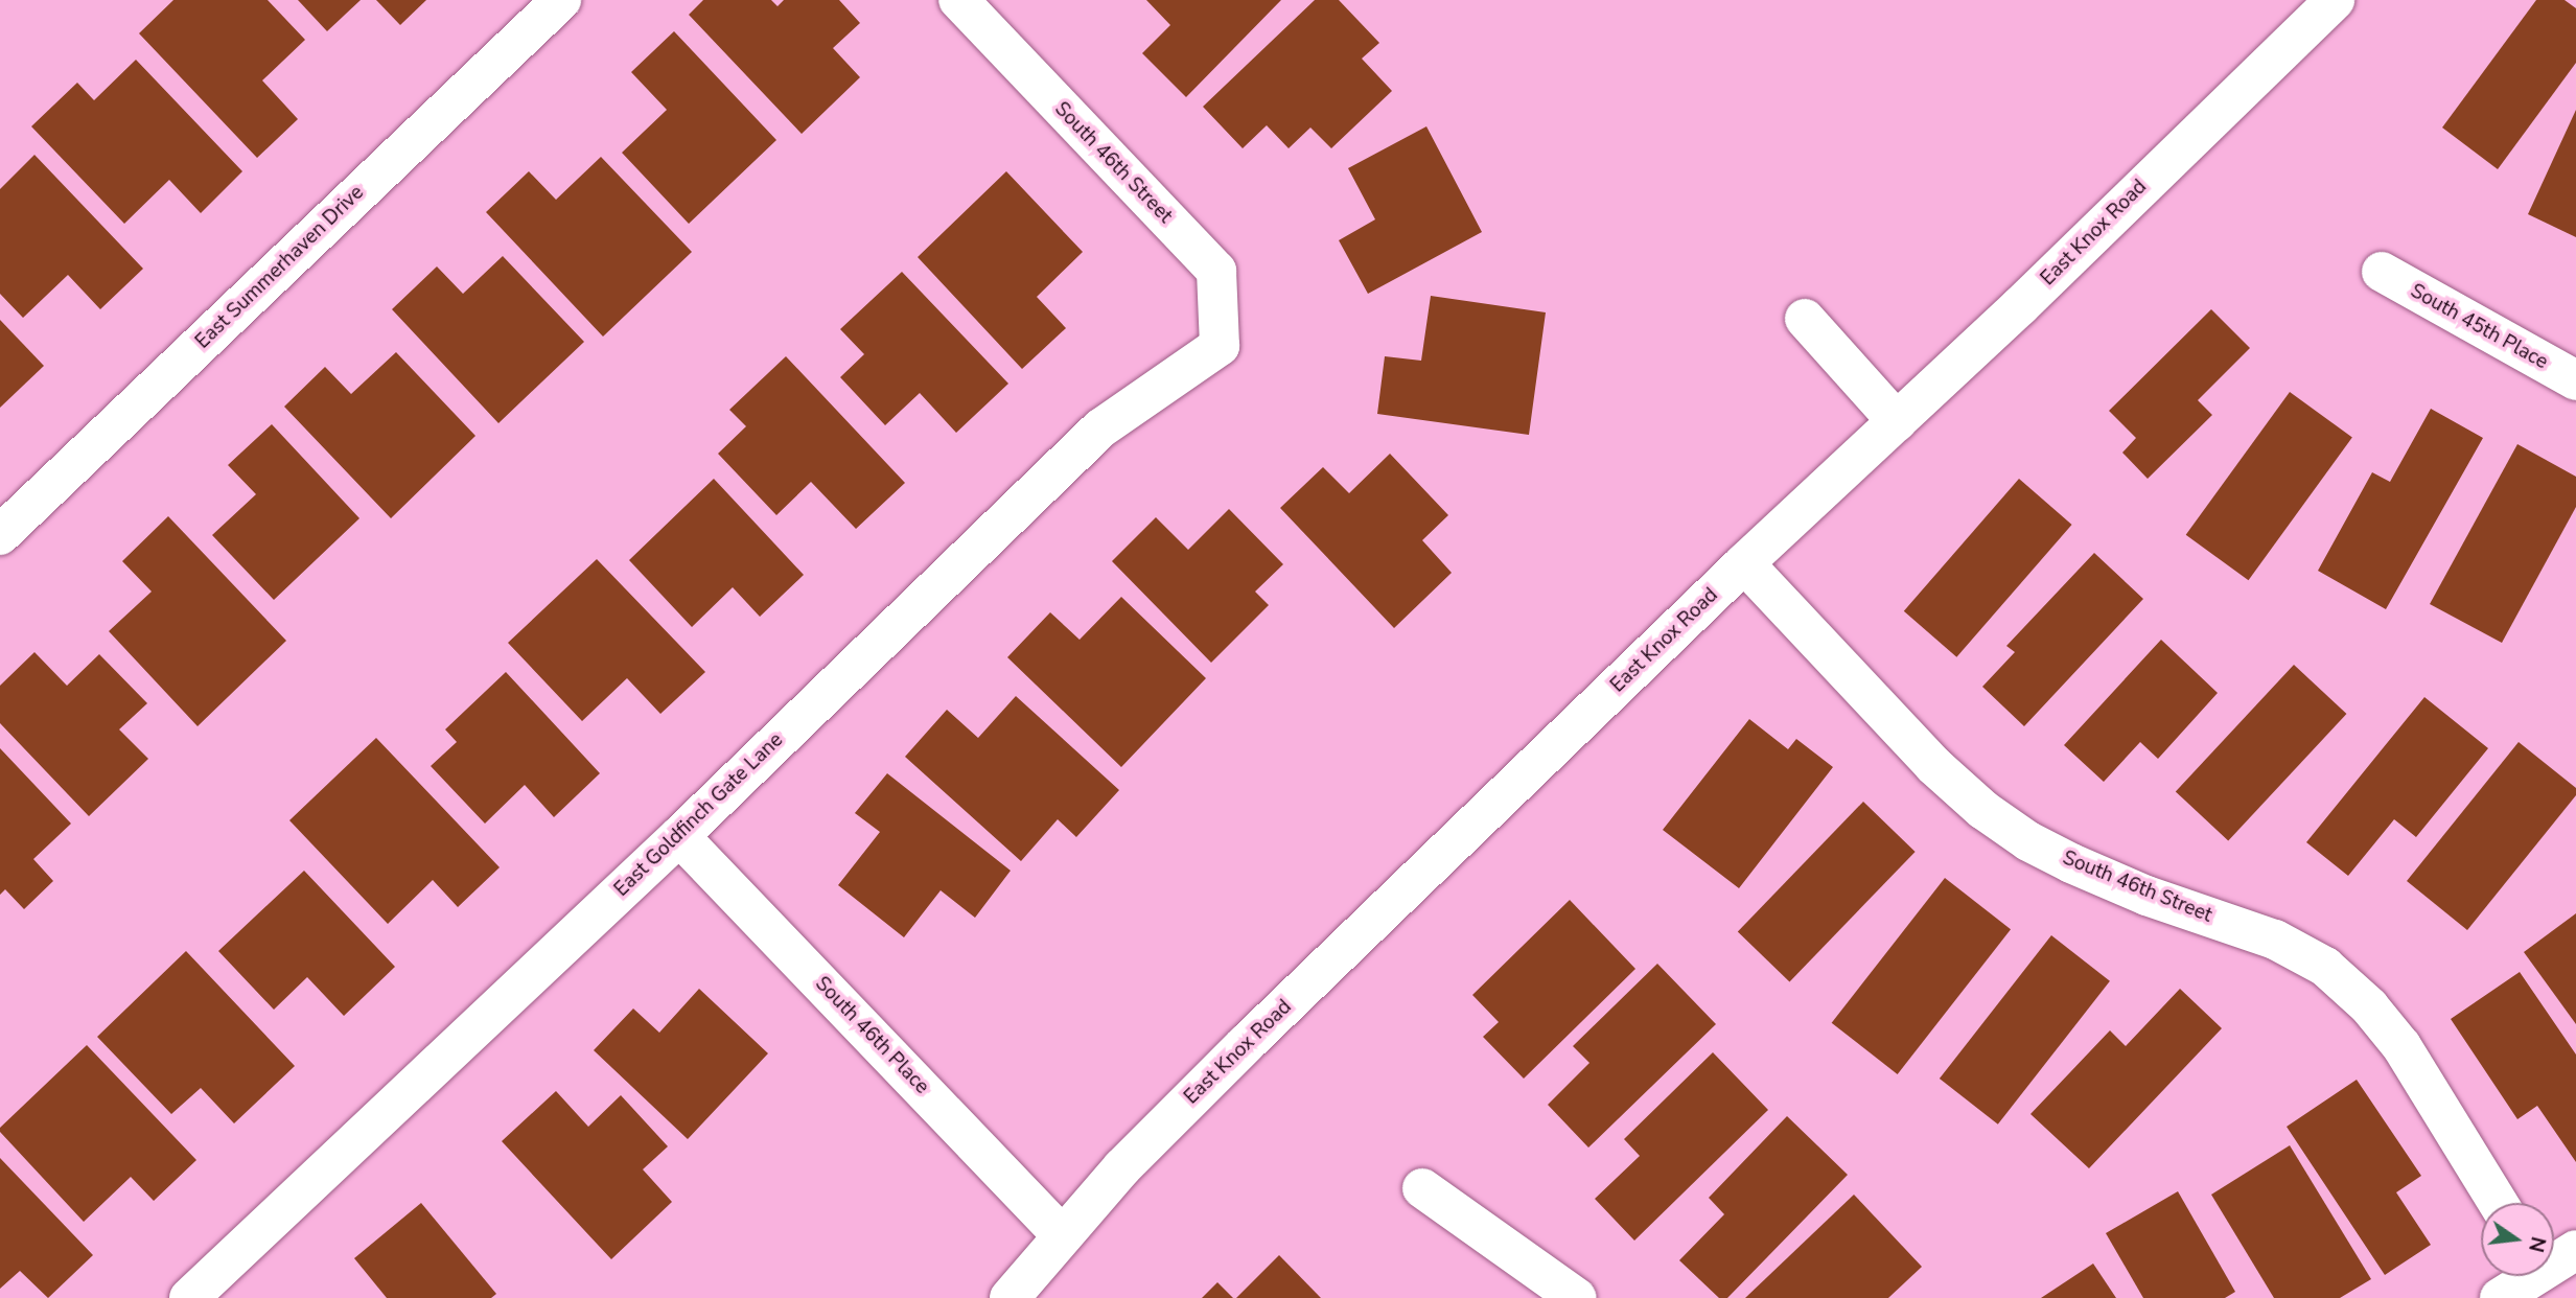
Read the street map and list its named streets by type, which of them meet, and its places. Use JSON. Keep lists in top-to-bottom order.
{
  "streets": {
    "street": [
      "South 46th Street",
      "East Knox Road",
      "East Summerhaven Drive",
      "South 45th Place",
      "East Goldfinch Gate Lane",
      "South 46th Place"
    ]
  },
  "crossings": [
    ["South 46th Street", "East Knox Road"],
    ["South 46th Street", "East Goldfinch Gate Lane"],
    ["East Knox Road", "South 46th Place"],
    ["East Goldfinch Gate Lane", "South 46th Place"]
  ],
  "north": "right"
}
